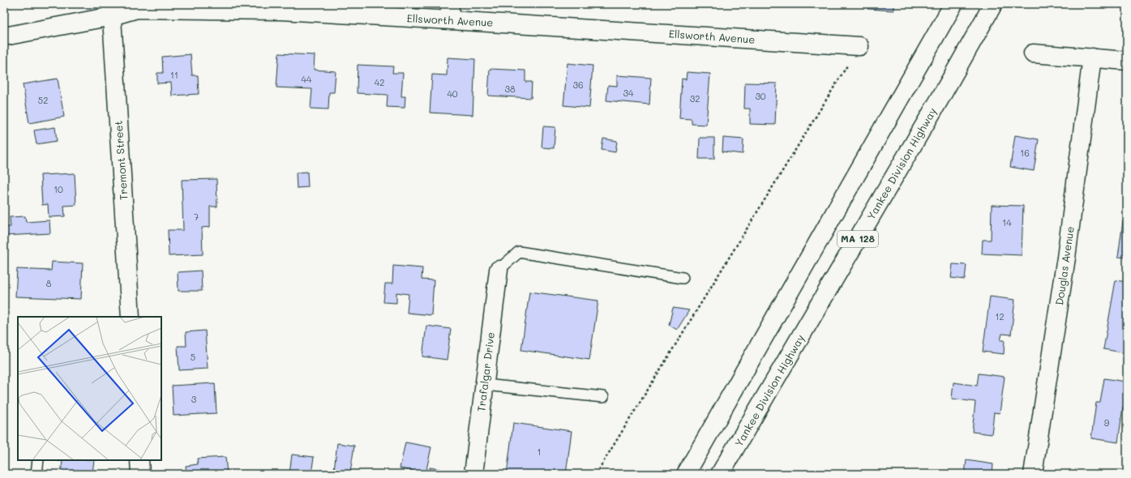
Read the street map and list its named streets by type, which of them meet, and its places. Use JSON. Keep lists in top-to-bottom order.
{
  "streets": {
    "main road": [
      "Ellsworth Avenue",
      "Tremont Street",
      "Yankee Division Highway",
      "MA 128",
      "Douglas Avenue",
      "Trafalgar Drive"
    ]
  },
  "crossings": [
    ["Ellsworth Avenue", "Tremont Street"]
  ],
  "house_numbers": [
    "11",
    "44",
    "42",
    "36",
    "38",
    "34",
    "40",
    "30",
    "32",
    "52",
    "16",
    "10",
    "7",
    "14",
    "8",
    "12",
    "5",
    "3",
    "9",
    "1"
  ]
}
